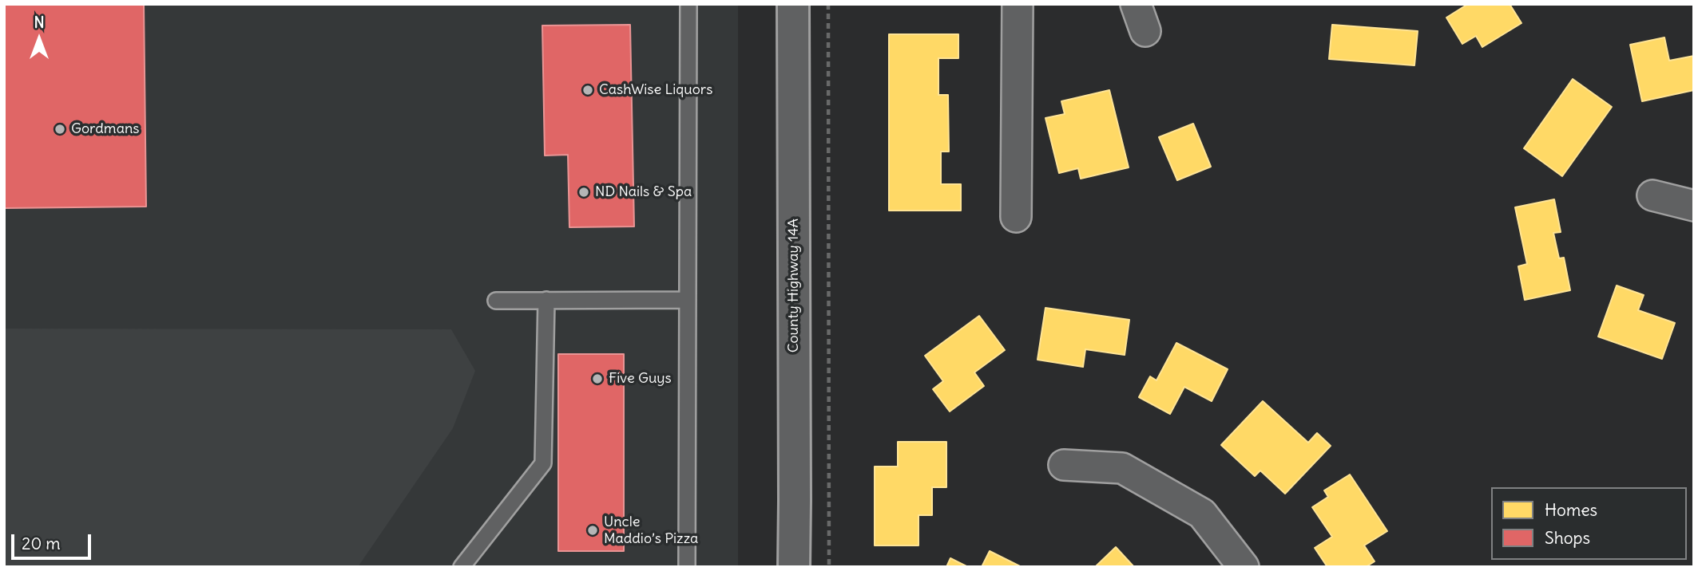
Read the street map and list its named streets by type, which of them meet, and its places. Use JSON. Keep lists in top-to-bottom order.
{
  "streets": {
    "main road": ["County Highway 14A"]
  },
  "places": [
    "CashWise Liquors",
    "Gordmans",
    "ND Nails & Spa",
    "Five Guys",
    "Uncle Maddio’s Pizza"
  ],
  "legend": ["Homes", "Shops"],
  "scale_bar": "20 m",
  "north": "top"
}
